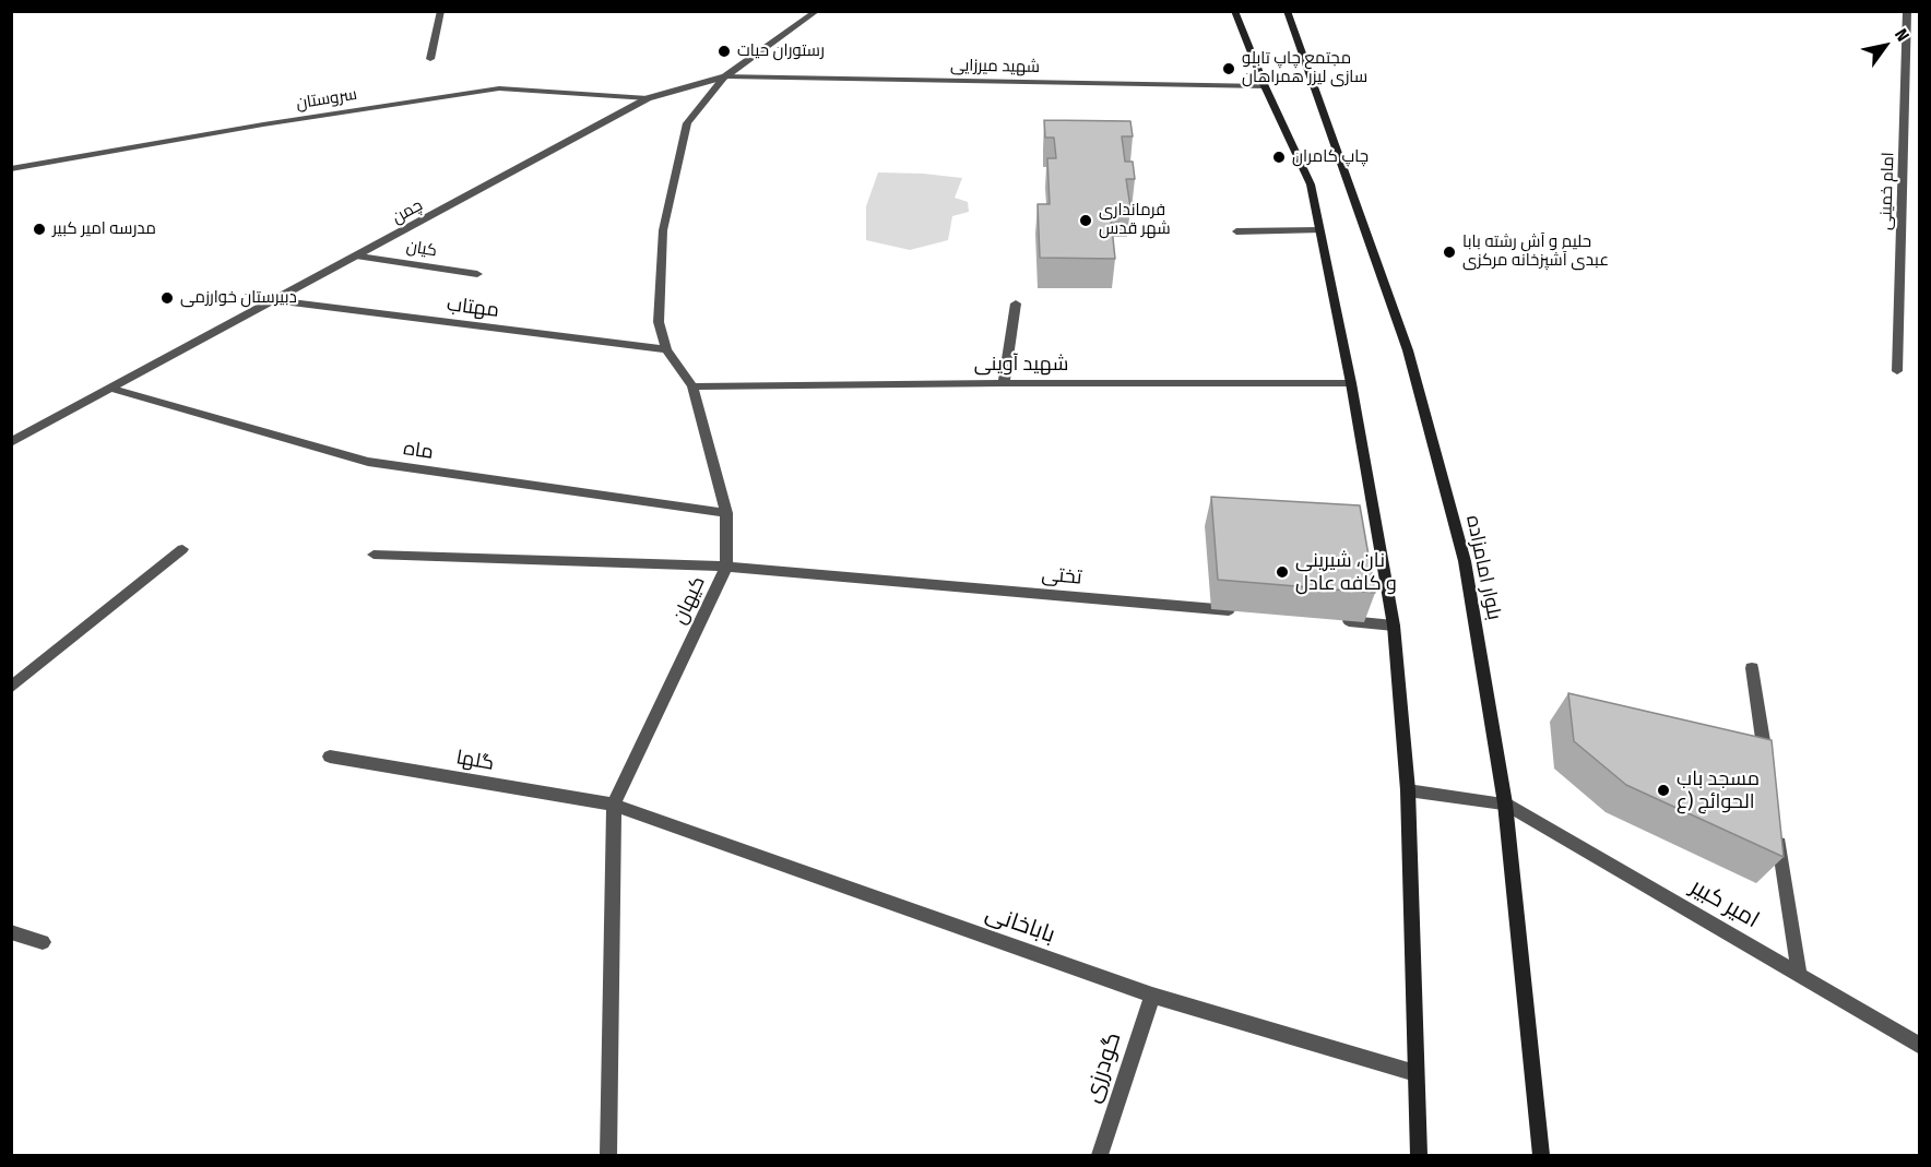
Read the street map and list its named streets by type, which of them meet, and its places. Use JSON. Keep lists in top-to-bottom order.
{
  "streets": {
    "main road": ["بلوار امامزاده"],
    "street": [
      "شهید میرزایی",
      "سروستان",
      "امام خمینی",
      "چمن",
      "کیان",
      "مهتاب",
      "شهید آوینی",
      "ماه",
      "تختی",
      "کیهان",
      "گلها",
      "امیر کبیر",
      "باباخانی",
      "گودرزی"
    ]
  },
  "crossings": [
    ["شهید میرزایی", "چمن"],
    ["شهید میرزایی", "کیهان"],
    ["سروستان", "چمن"],
    ["چمن", "کیان"],
    ["چمن", "مهتاب"],
    ["چمن", "ماه"],
    ["چمن", "کیهان"],
    ["مهتاب", "کیهان"],
    ["شهید آوینی", "کیهان"],
    ["ماه", "کیهان"],
    ["بلوار امامزاده", "امیر کبیر"],
    ["تختی", "کیهان"],
    ["کیهان", "گلها"],
    ["کیهان", "باباخانی"],
    ["گلها", "باباخانی"],
    ["باباخانی", "گودرزی"]
  ],
  "places": [
    "رستوران حیات",
    "مجتمع چاپ تابلو سازی لیزر همراهان",
    "چاپ کامران",
    "فرمانداری شهر قدس",
    "مدرسه امیر کبیر",
    "حلیم و آش رشته بابا عبدی آشپزخانه مرکزی",
    "دبیرستان خوارزمی",
    "نان، شیرینی و کافه عادل",
    "مسجد باب الحوائج (ع"
  ],
  "north": "top right"
}
